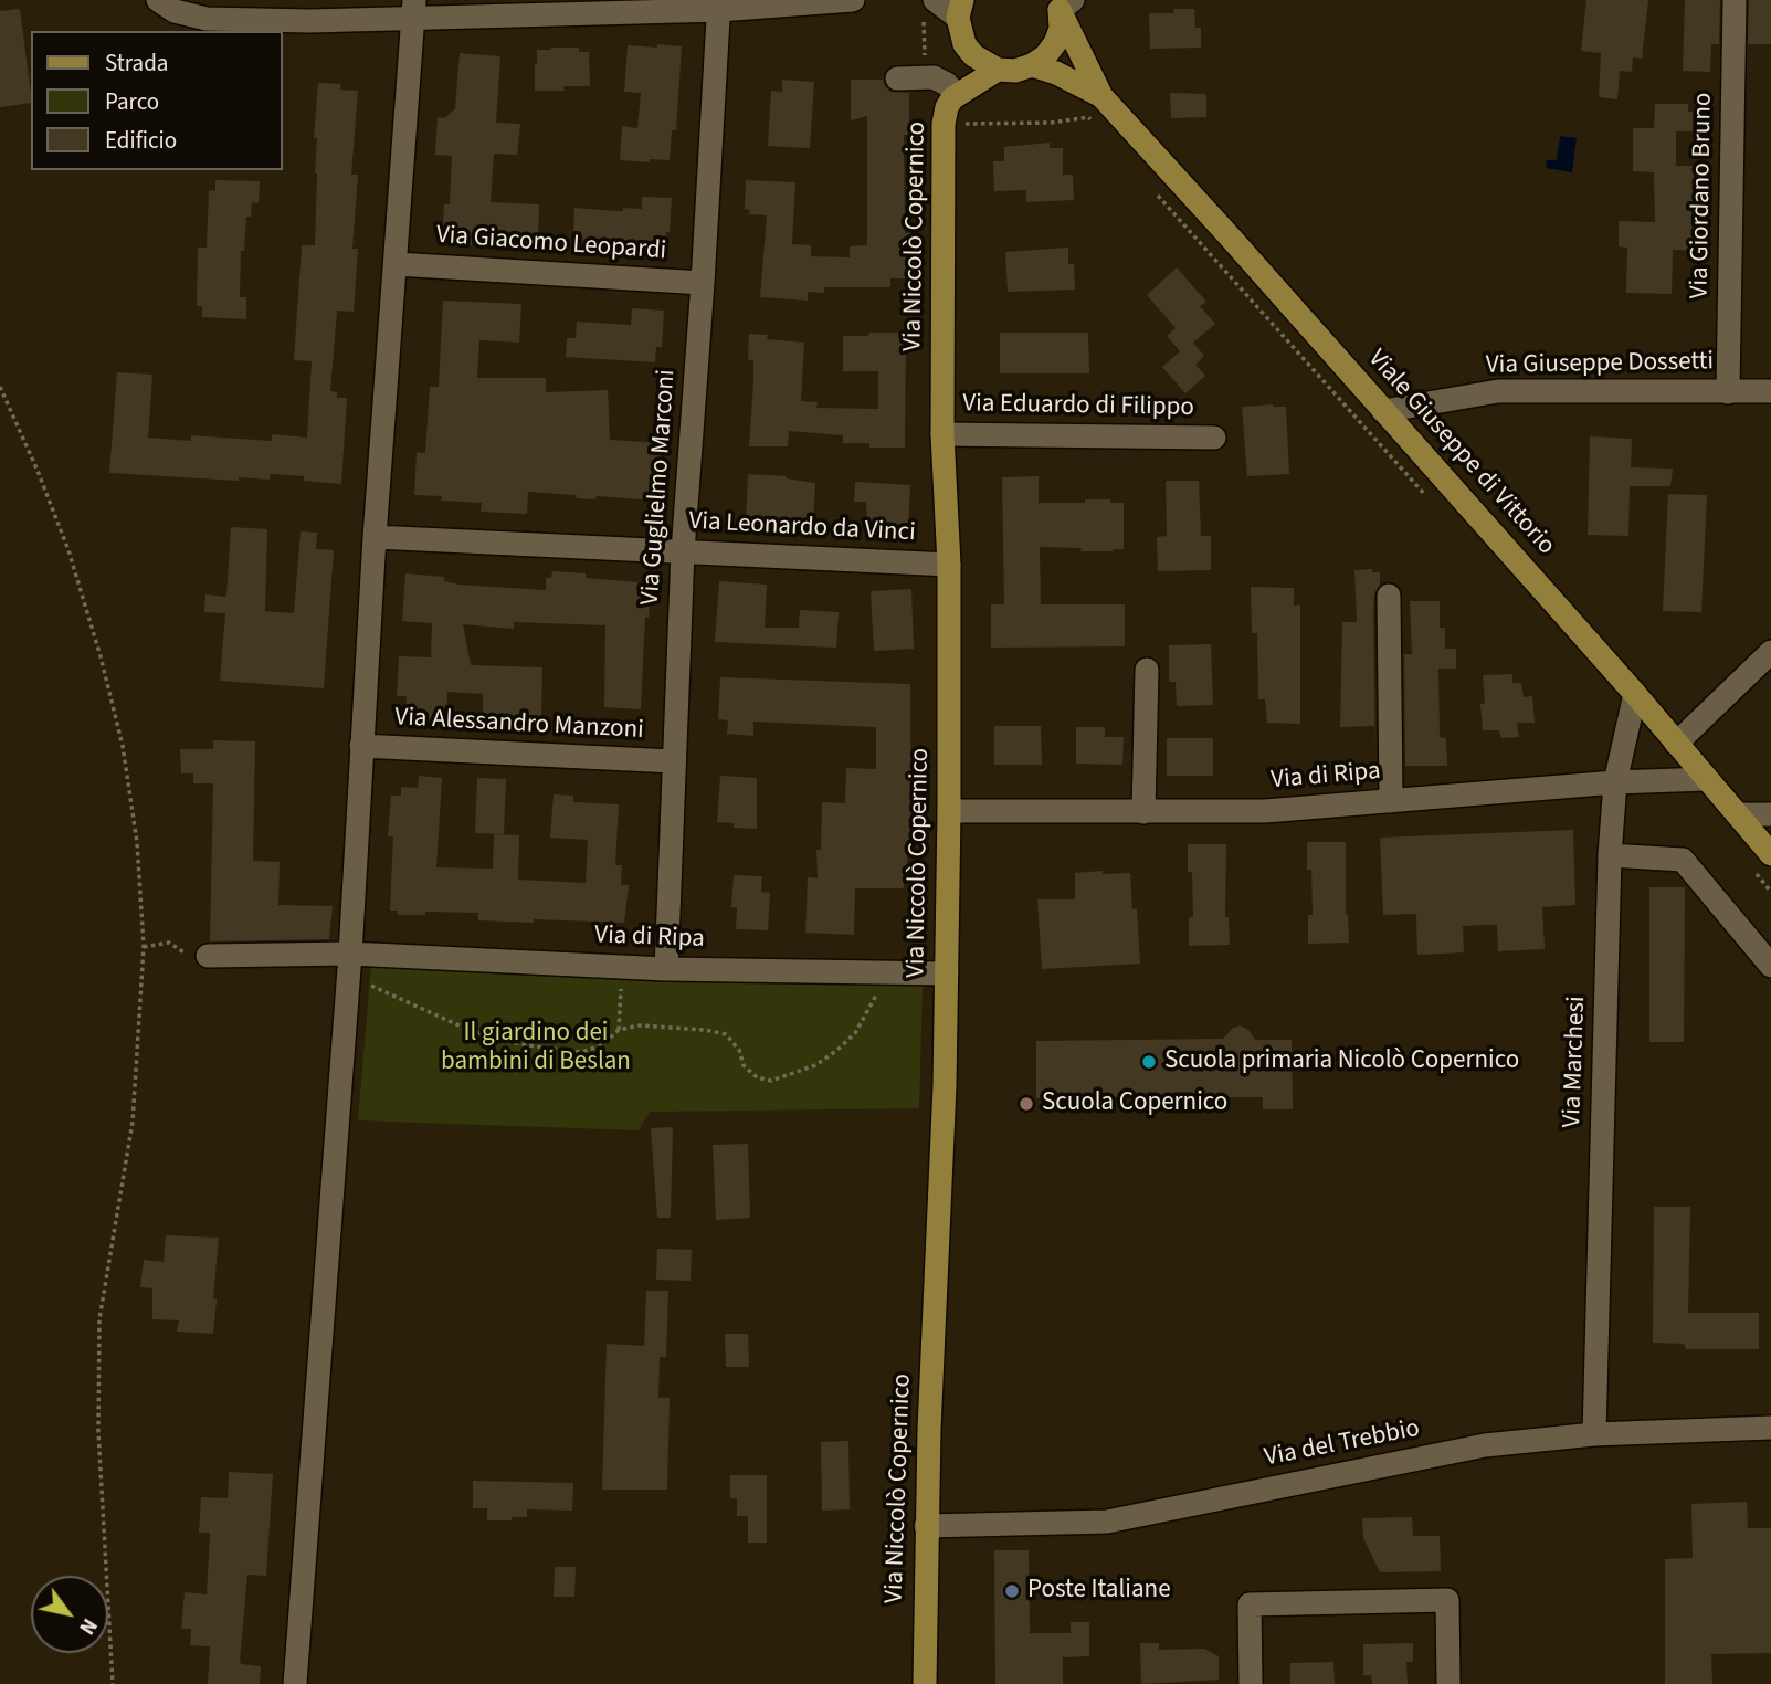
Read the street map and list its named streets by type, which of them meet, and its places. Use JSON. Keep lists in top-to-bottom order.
{
  "streets": {
    "main road": ["Via Niccolò Copernico", "Viale Giuseppe di Vittorio"],
    "street": [
      "Via Giordano Bruno",
      "Via Giacomo Leopardi",
      "Via Giuseppe Dossetti",
      "Via Eduardo di Filippo",
      "Via Guglielmo Marconi",
      "Via Leonardo da Vinci",
      "Via Alessandro Manzoni",
      "Via di Ripa",
      "Via Marchesi",
      "Via del Trebbio"
    ]
  },
  "crossings": [
    ["Via Giordano Bruno", "Via Giuseppe Dossetti"],
    ["Via Niccolò Copernico", "Via Eduardo di Filippo"],
    ["Via Niccolò Copernico", "Via Leonardo da Vinci"],
    ["Via Niccolò Copernico", "Via di Ripa"],
    ["Via Niccolò Copernico", "Via del Trebbio"],
    ["Via Giacomo Leopardi", "Via Guglielmo Marconi"],
    ["Via Giuseppe Dossetti", "Viale Giuseppe di Vittorio"],
    ["Viale Giuseppe di Vittorio", "Via di Ripa"],
    ["Viale Giuseppe di Vittorio", "Via Marchesi"],
    ["Via Guglielmo Marconi", "Via Leonardo da Vinci"],
    ["Via Guglielmo Marconi", "Via Alessandro Manzoni"],
    ["Via Guglielmo Marconi", "Via di Ripa"],
    ["Via di Ripa", "Via Marchesi"],
    ["Via Marchesi", "Via del Trebbio"]
  ],
  "parks": ["Il giardino dei bambini di Beslan"],
  "places": ["Scuola primaria Nicolò Copernico", "Scuola Copernico", "Poste Italiane"],
  "legend": ["Strada", "Parco", "Edificio"],
  "north": "bottom right"
}
